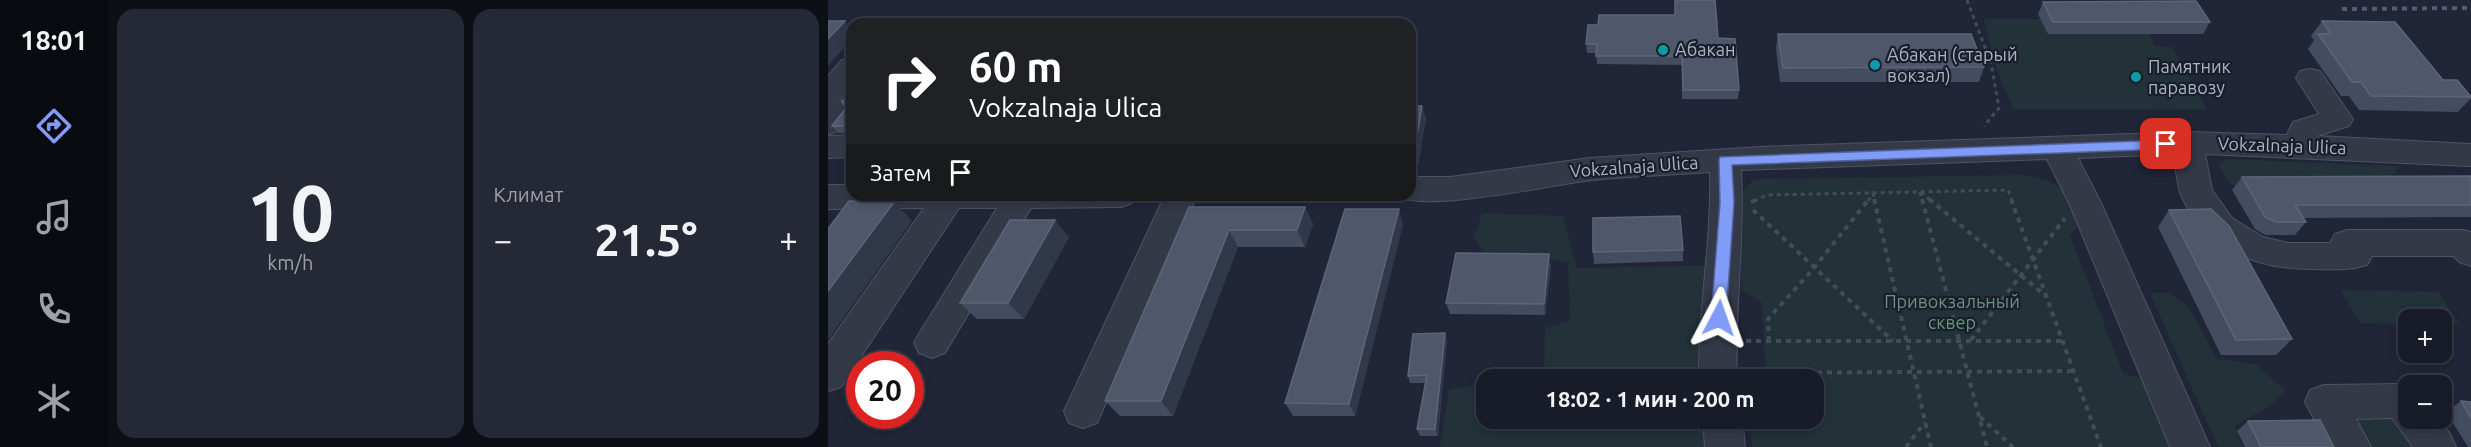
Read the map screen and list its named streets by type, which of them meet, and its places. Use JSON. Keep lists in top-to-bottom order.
{
  "streets": {
    "street": ["Vokzalnaja Ulica"]
  },
  "parks": ["Привокзальный сквер"],
  "places": ["Абакан", "Абакан (старый вокзал)", "Памятник паравозу"],
  "page": {
    "tabs": "18:01",
    "tile": [
      ["10", "km/h"],
      "Климат"
    ],
    "turn": ["60 m", "Vokzalnaja Ulica"],
    "then": "Затем",
    "heat": ["−", "21.5°", "+"],
    "map_buttons": ["+", "−"],
    "limit": "20",
    "trip": "18:02 · 1 мин · 200 m"
  }
}
